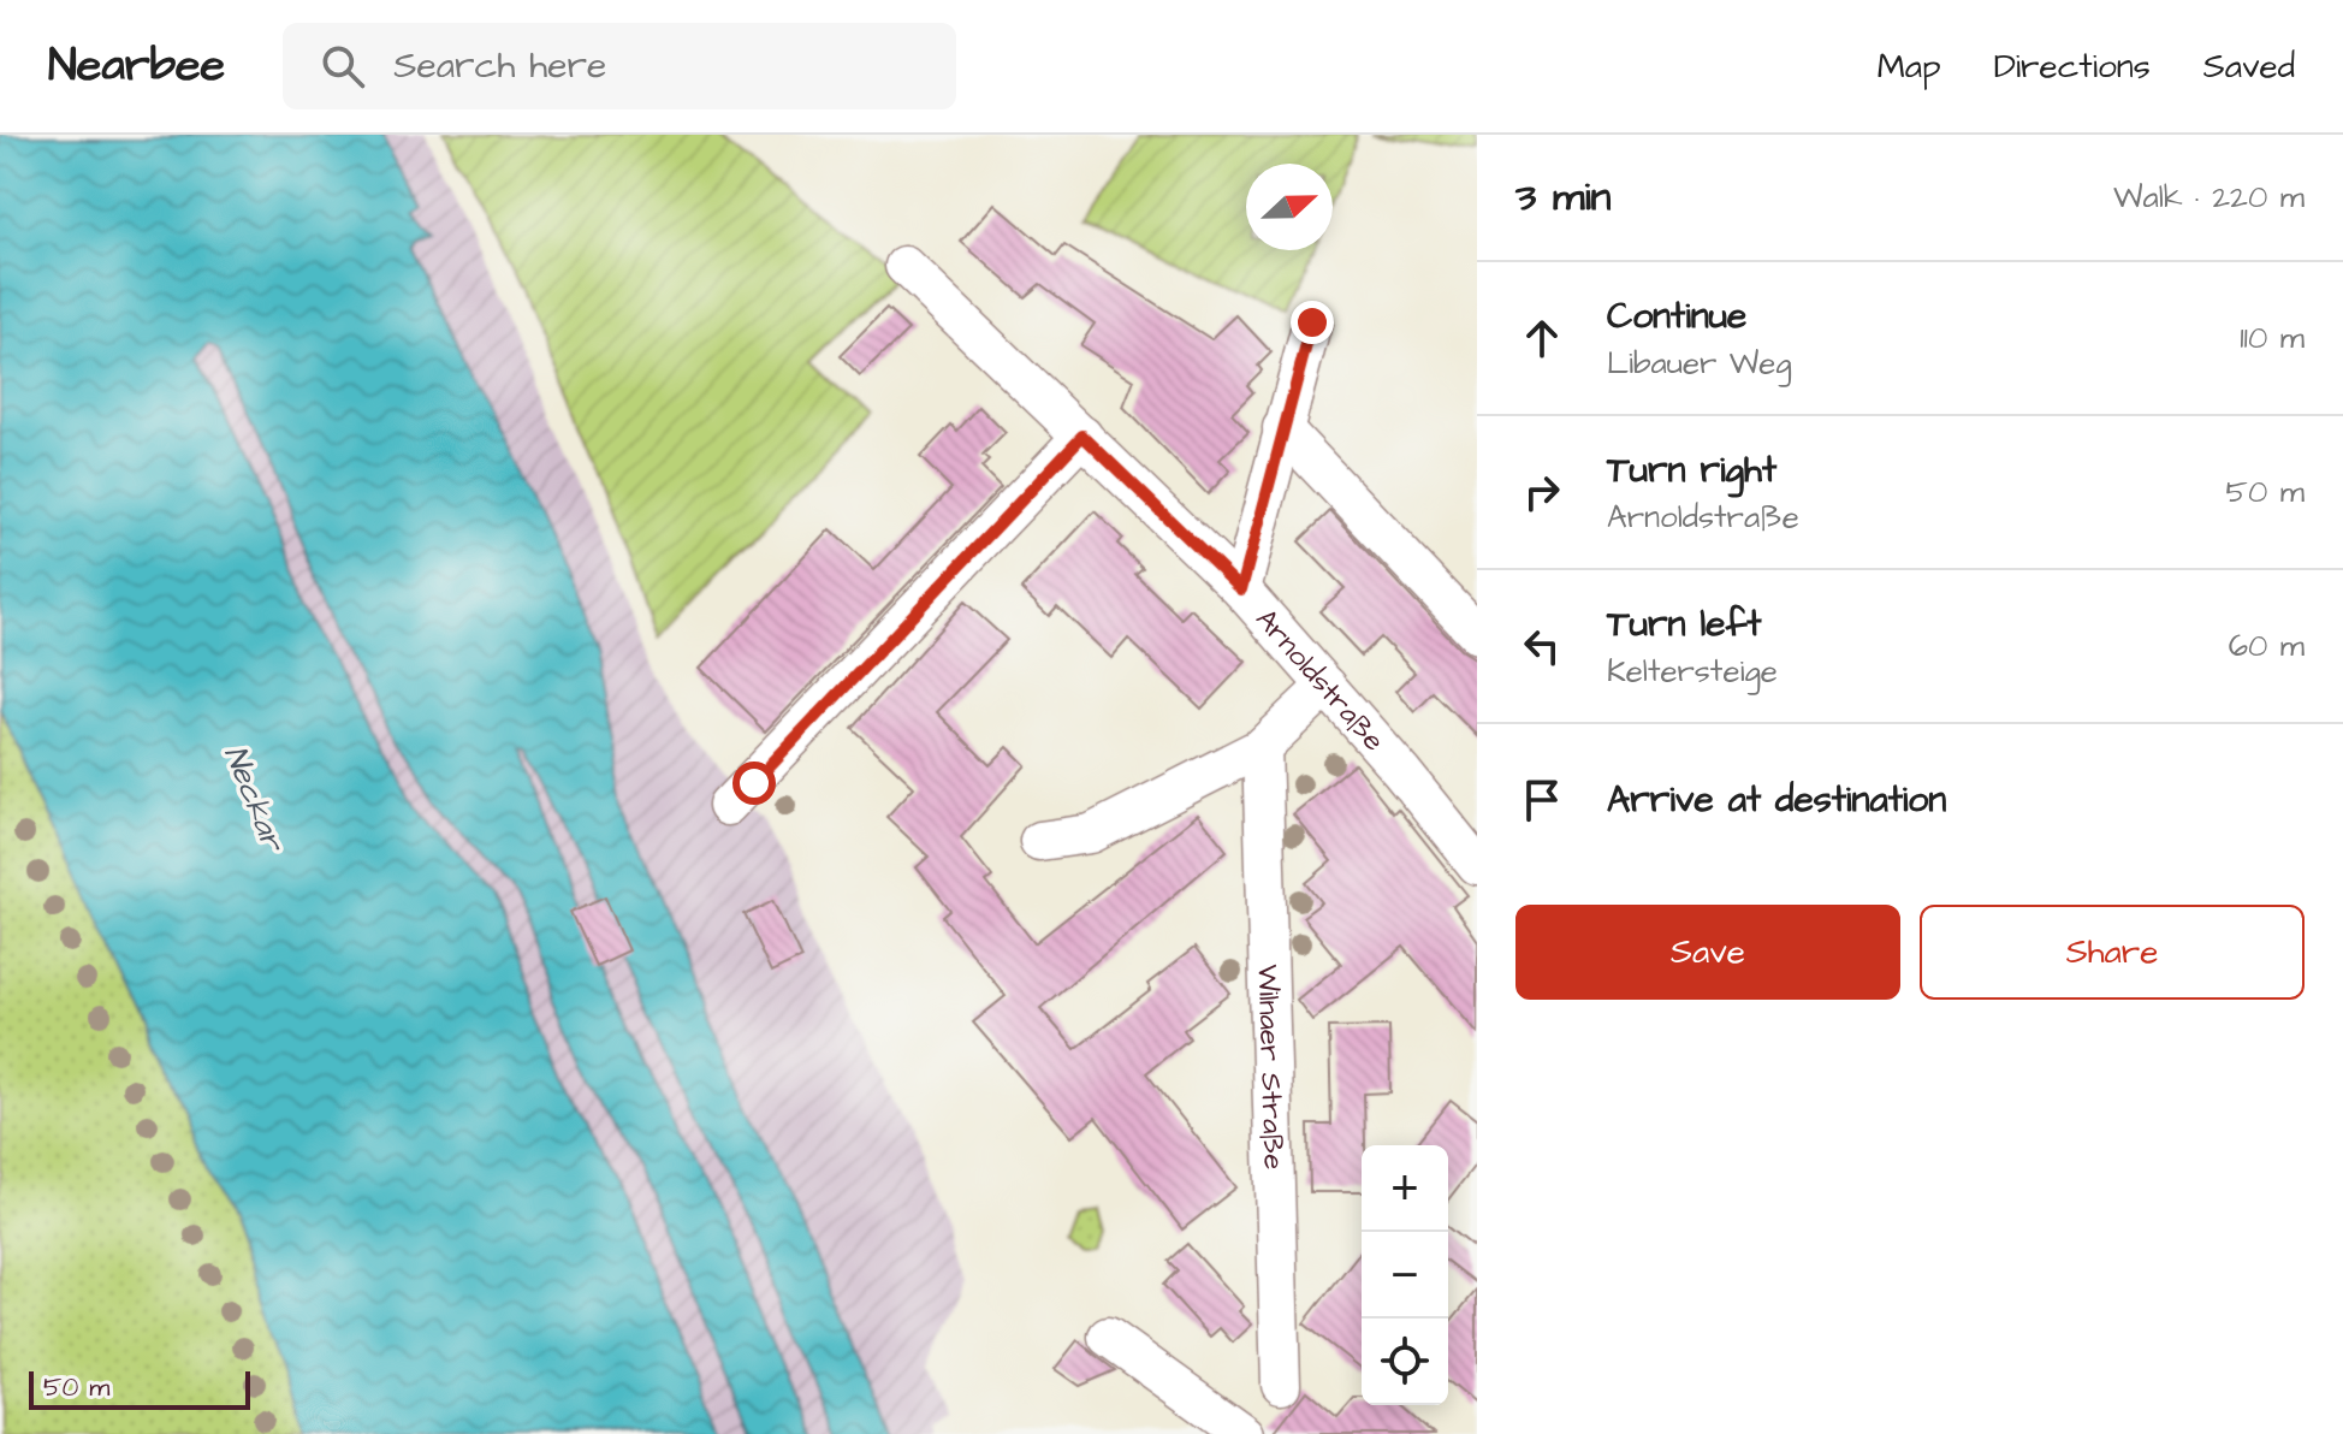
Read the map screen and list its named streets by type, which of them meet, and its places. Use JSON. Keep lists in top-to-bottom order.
{
  "streets": {
    "street": ["Arnoldstraße", "Wilnaer Straße"]
  },
  "water": ["Neckar"],
  "scale_bar": "50 m",
  "north": "right",
  "page": {
    "header": "Nearbee",
    "search": "Search here",
    "nav": ["Map", "Directions", "Saved"],
    "heading": ["3 min", "Walk · 220 m"],
    "list": [
      ["Continue", "Libauer Weg", "110 m"],
      ["Turn right", "Arnoldstraße", "50 m"],
      ["Turn left", "Keltersteige", "60 m"],
      "Arrive at destination"
    ],
    "buttons": ["Save", "Share"],
    "map_buttons": ["+", "−"],
    "scale": "50 m"
  }
}
